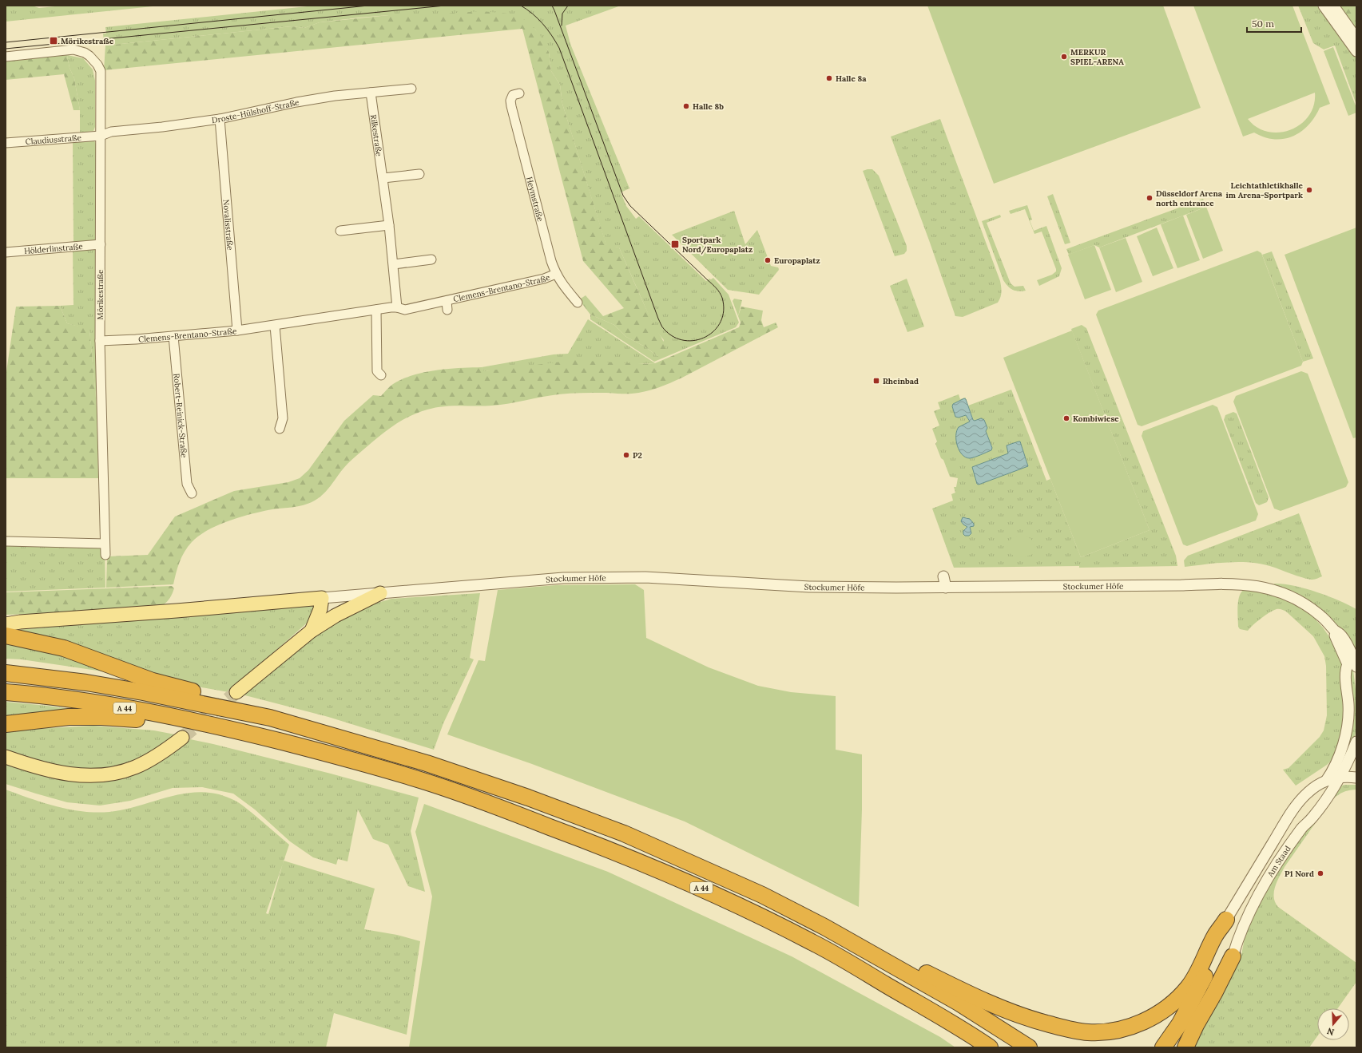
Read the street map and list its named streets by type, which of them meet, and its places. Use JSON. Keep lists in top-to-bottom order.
{
  "streets": {
    "highway": ["A 44"],
    "street": [
      "Droste-Hülshoff-Straße",
      "Rilkestraße",
      "Claudiusstraße",
      "Heymstraße",
      "Novalisstraße",
      "Hölderlinstraße",
      "Clemens-Brentano-Straße",
      "Mörikestraße",
      "Robert-Reinick-Straße",
      "Stockumer Höfe",
      "Am Staad"
    ]
  },
  "crossings": [
    ["Droste-Hülshoff-Straße", "Rilkestraße"],
    ["Droste-Hülshoff-Straße", "Claudiusstraße"],
    ["Droste-Hülshoff-Straße", "Novalisstraße"],
    ["Droste-Hülshoff-Straße", "Mörikestraße"],
    ["Rilkestraße", "Clemens-Brentano-Straße"],
    ["Claudiusstraße", "Mörikestraße"],
    ["Heymstraße", "Clemens-Brentano-Straße"],
    ["Novalisstraße", "Clemens-Brentano-Straße"],
    ["Hölderlinstraße", "Mörikestraße"],
    ["Clemens-Brentano-Straße", "Mörikestraße"],
    ["Clemens-Brentano-Straße", "Robert-Reinick-Straße"],
    ["Stockumer Höfe", "Am Staad"]
  ],
  "places": {
    "transit": ["Mörikestraße", "Sportpark Nord/Europaplatz", "Rheinbad"],
    "other": [
      "MERKUR SPIEL-ARENA",
      "Halle 8a",
      "Halle 8b",
      "Leichtathletikhalle im Arena-Sportpark",
      "Düsseldorf Arena north entrance",
      "Europaplatz",
      "Kombiwiese",
      "P2",
      "P1 Nord"
    ]
  },
  "scale_bar": "50 m",
  "north": "bottom"
}
